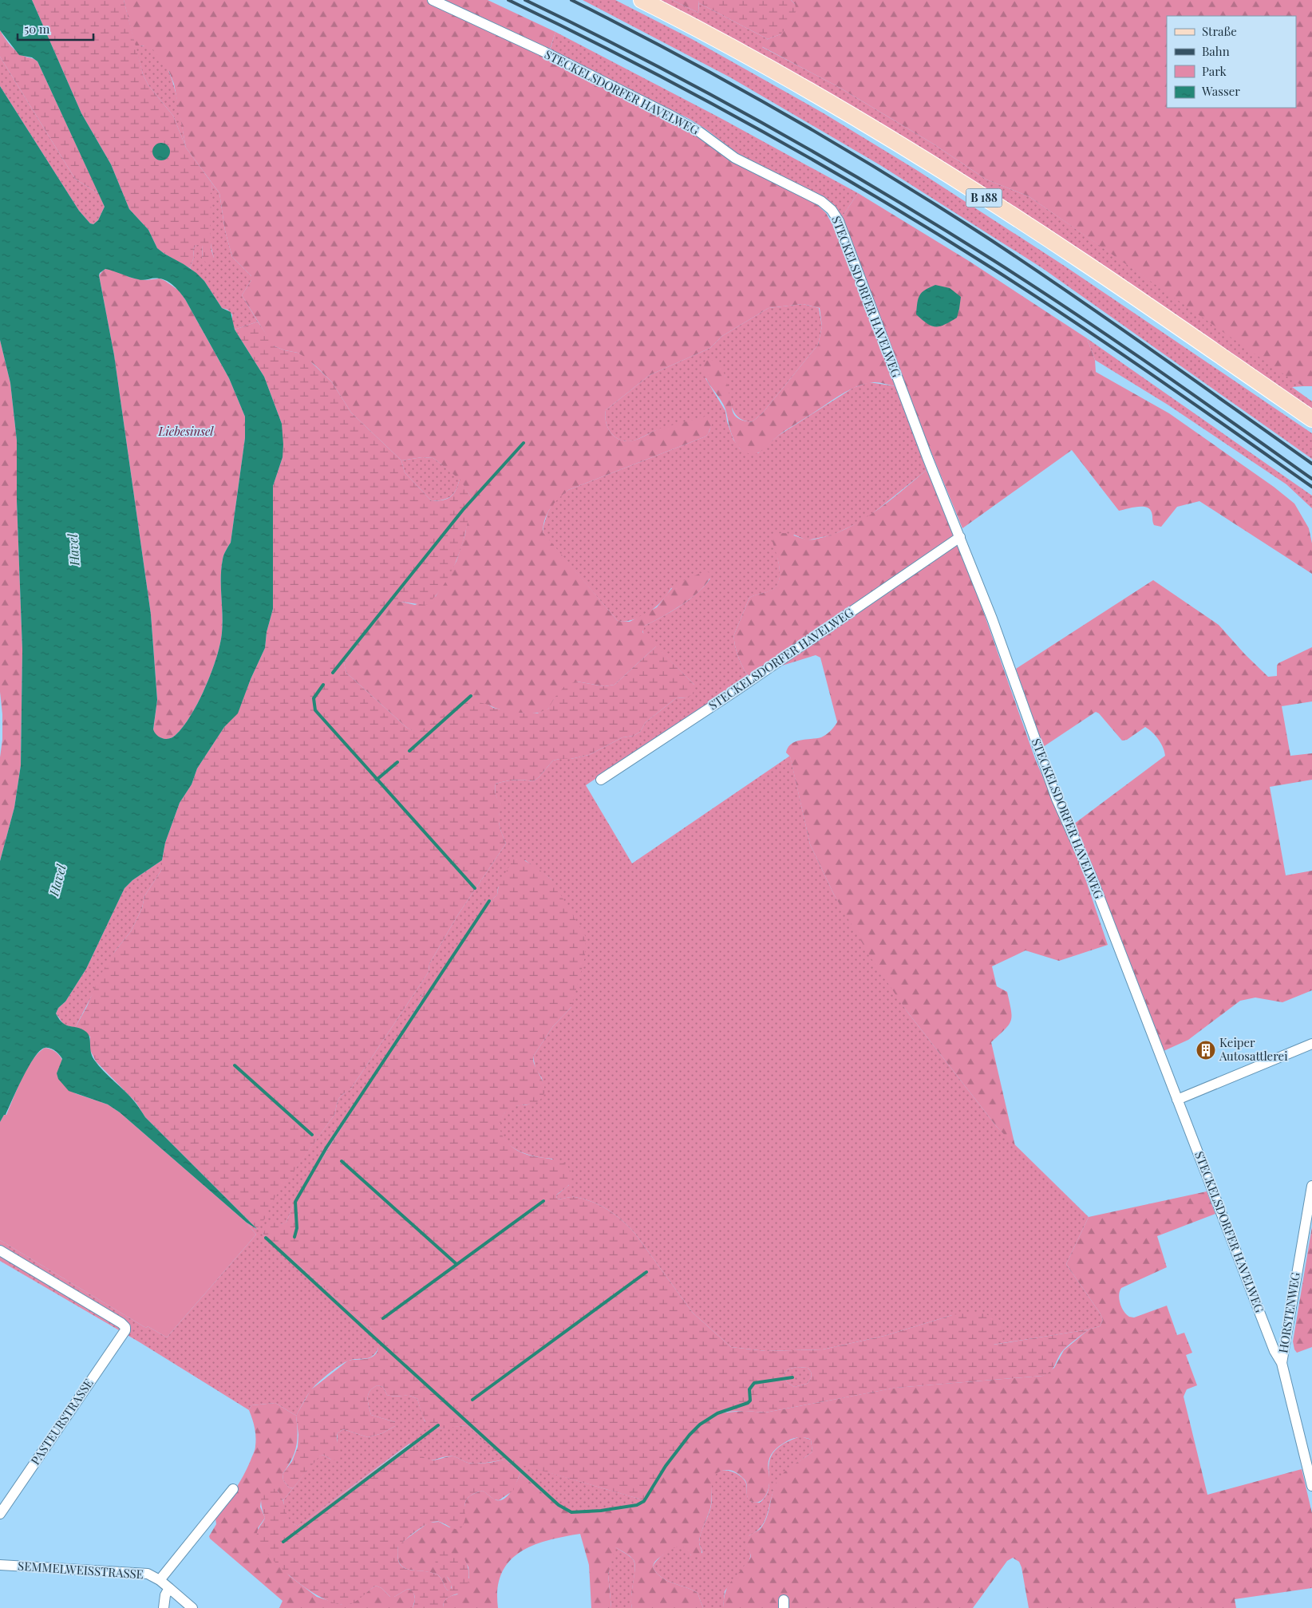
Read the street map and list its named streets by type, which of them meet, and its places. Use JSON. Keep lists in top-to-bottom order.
{
  "streets": {
    "main road": ["B 188"],
    "street": [
      "STECKELSDORFER HAVELWEG",
      "HORSTENWEG",
      "PASTEURSTRASSE",
      "SEMMELWEISSTRASSE"
    ]
  },
  "crossings": [
    ["STECKELSDORFER HAVELWEG", "HORSTENWEG"]
  ],
  "water": ["Havel"],
  "parks": ["Liebesinsel"],
  "places": {
    "building": ["Keiper Autosattlerei"]
  },
  "legend": [
    "Straße",
    "Bahn",
    "Park",
    "Wasser"
  ],
  "scale_bar": "50 m"
}
